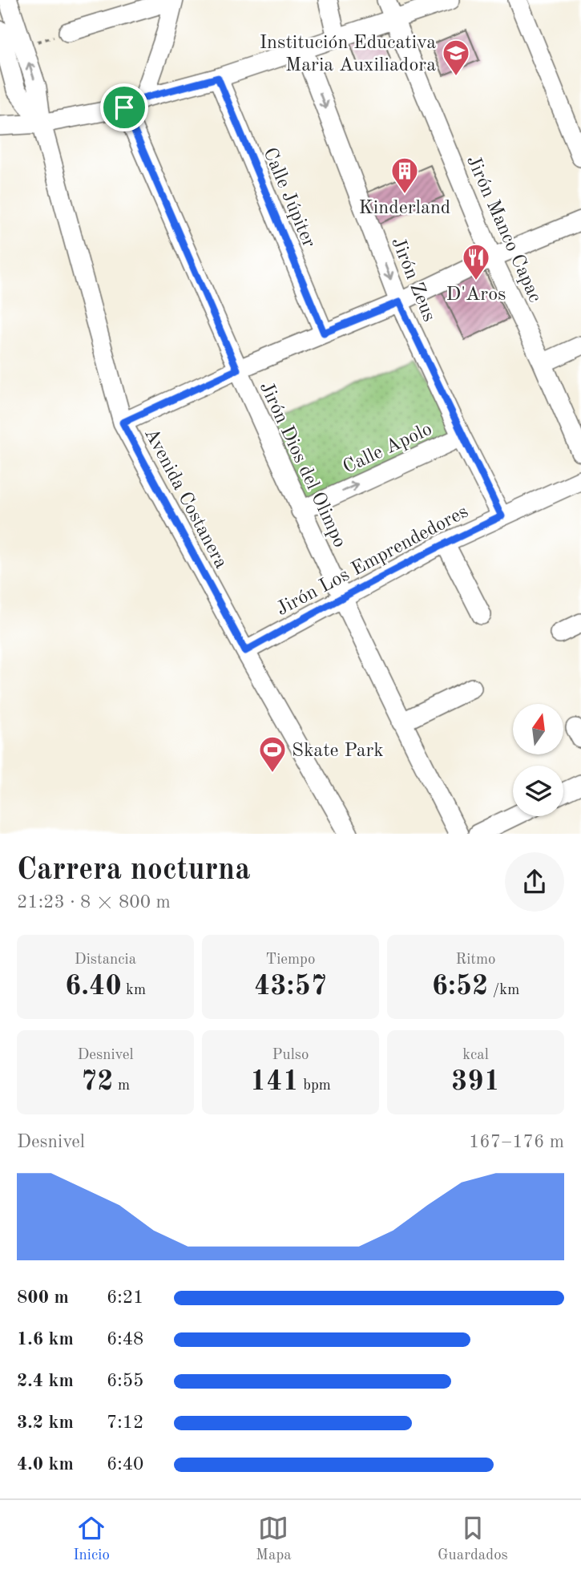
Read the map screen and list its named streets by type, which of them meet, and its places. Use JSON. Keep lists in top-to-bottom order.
{
  "streets": {
    "street": [
      "Calle Júpiter",
      "Jirón Manco Capac",
      "Jirón Zeus",
      "Calle Apolo",
      "Jirón Dios del Olimpo",
      "Avenida Costanera",
      "Jirón Los Emprendedores"
    ]
  },
  "crossings": [
    ["Jirón Zeus", "Calle Apolo"],
    ["Jirón Zeus", "Jirón Los Emprendedores"],
    ["Calle Apolo", "Jirón Dios del Olimpo"],
    ["Jirón Dios del Olimpo", "Jirón Los Emprendedores"],
    ["Avenida Costanera", "Jirón Los Emprendedores"]
  ],
  "one_way": ["Jirón Zeus"],
  "places": {
    "school or university": ["Institución Educativa Maria Auxiliadora"],
    "building": ["Kinderland"],
    "restaurant": ["D'Aros"],
    "sports": ["Skate Park"]
  },
  "north": "top",
  "page": {
    "heading": ["Carrera nocturna", "21:23 · 8 × 800 m"],
    "stats": [
      ["Distancia", "6.40 km"],
      ["Tiempo", "43:57"],
      ["Ritmo", "6:52 /km"],
      ["Desnivel", "72 m"],
      ["Pulso", "141 bpm"],
      ["kcal", "391"]
    ],
    "chart": ["Desnivel", "167–176 m"],
    "list": [
      {
        "name": "800 m",
        "note": "6:21"
      },
      {
        "name": "1.6 km",
        "note": "6:48"
      },
      {
        "name": "2.4 km",
        "note": "6:55"
      },
      {
        "name": "3.2 km",
        "note": "7:12"
      },
      {
        "name": "4.0 km",
        "note": "6:40"
      }
    ],
    "tabs": ["Inicio", "Mapa", "Guardados"]
  }
}
